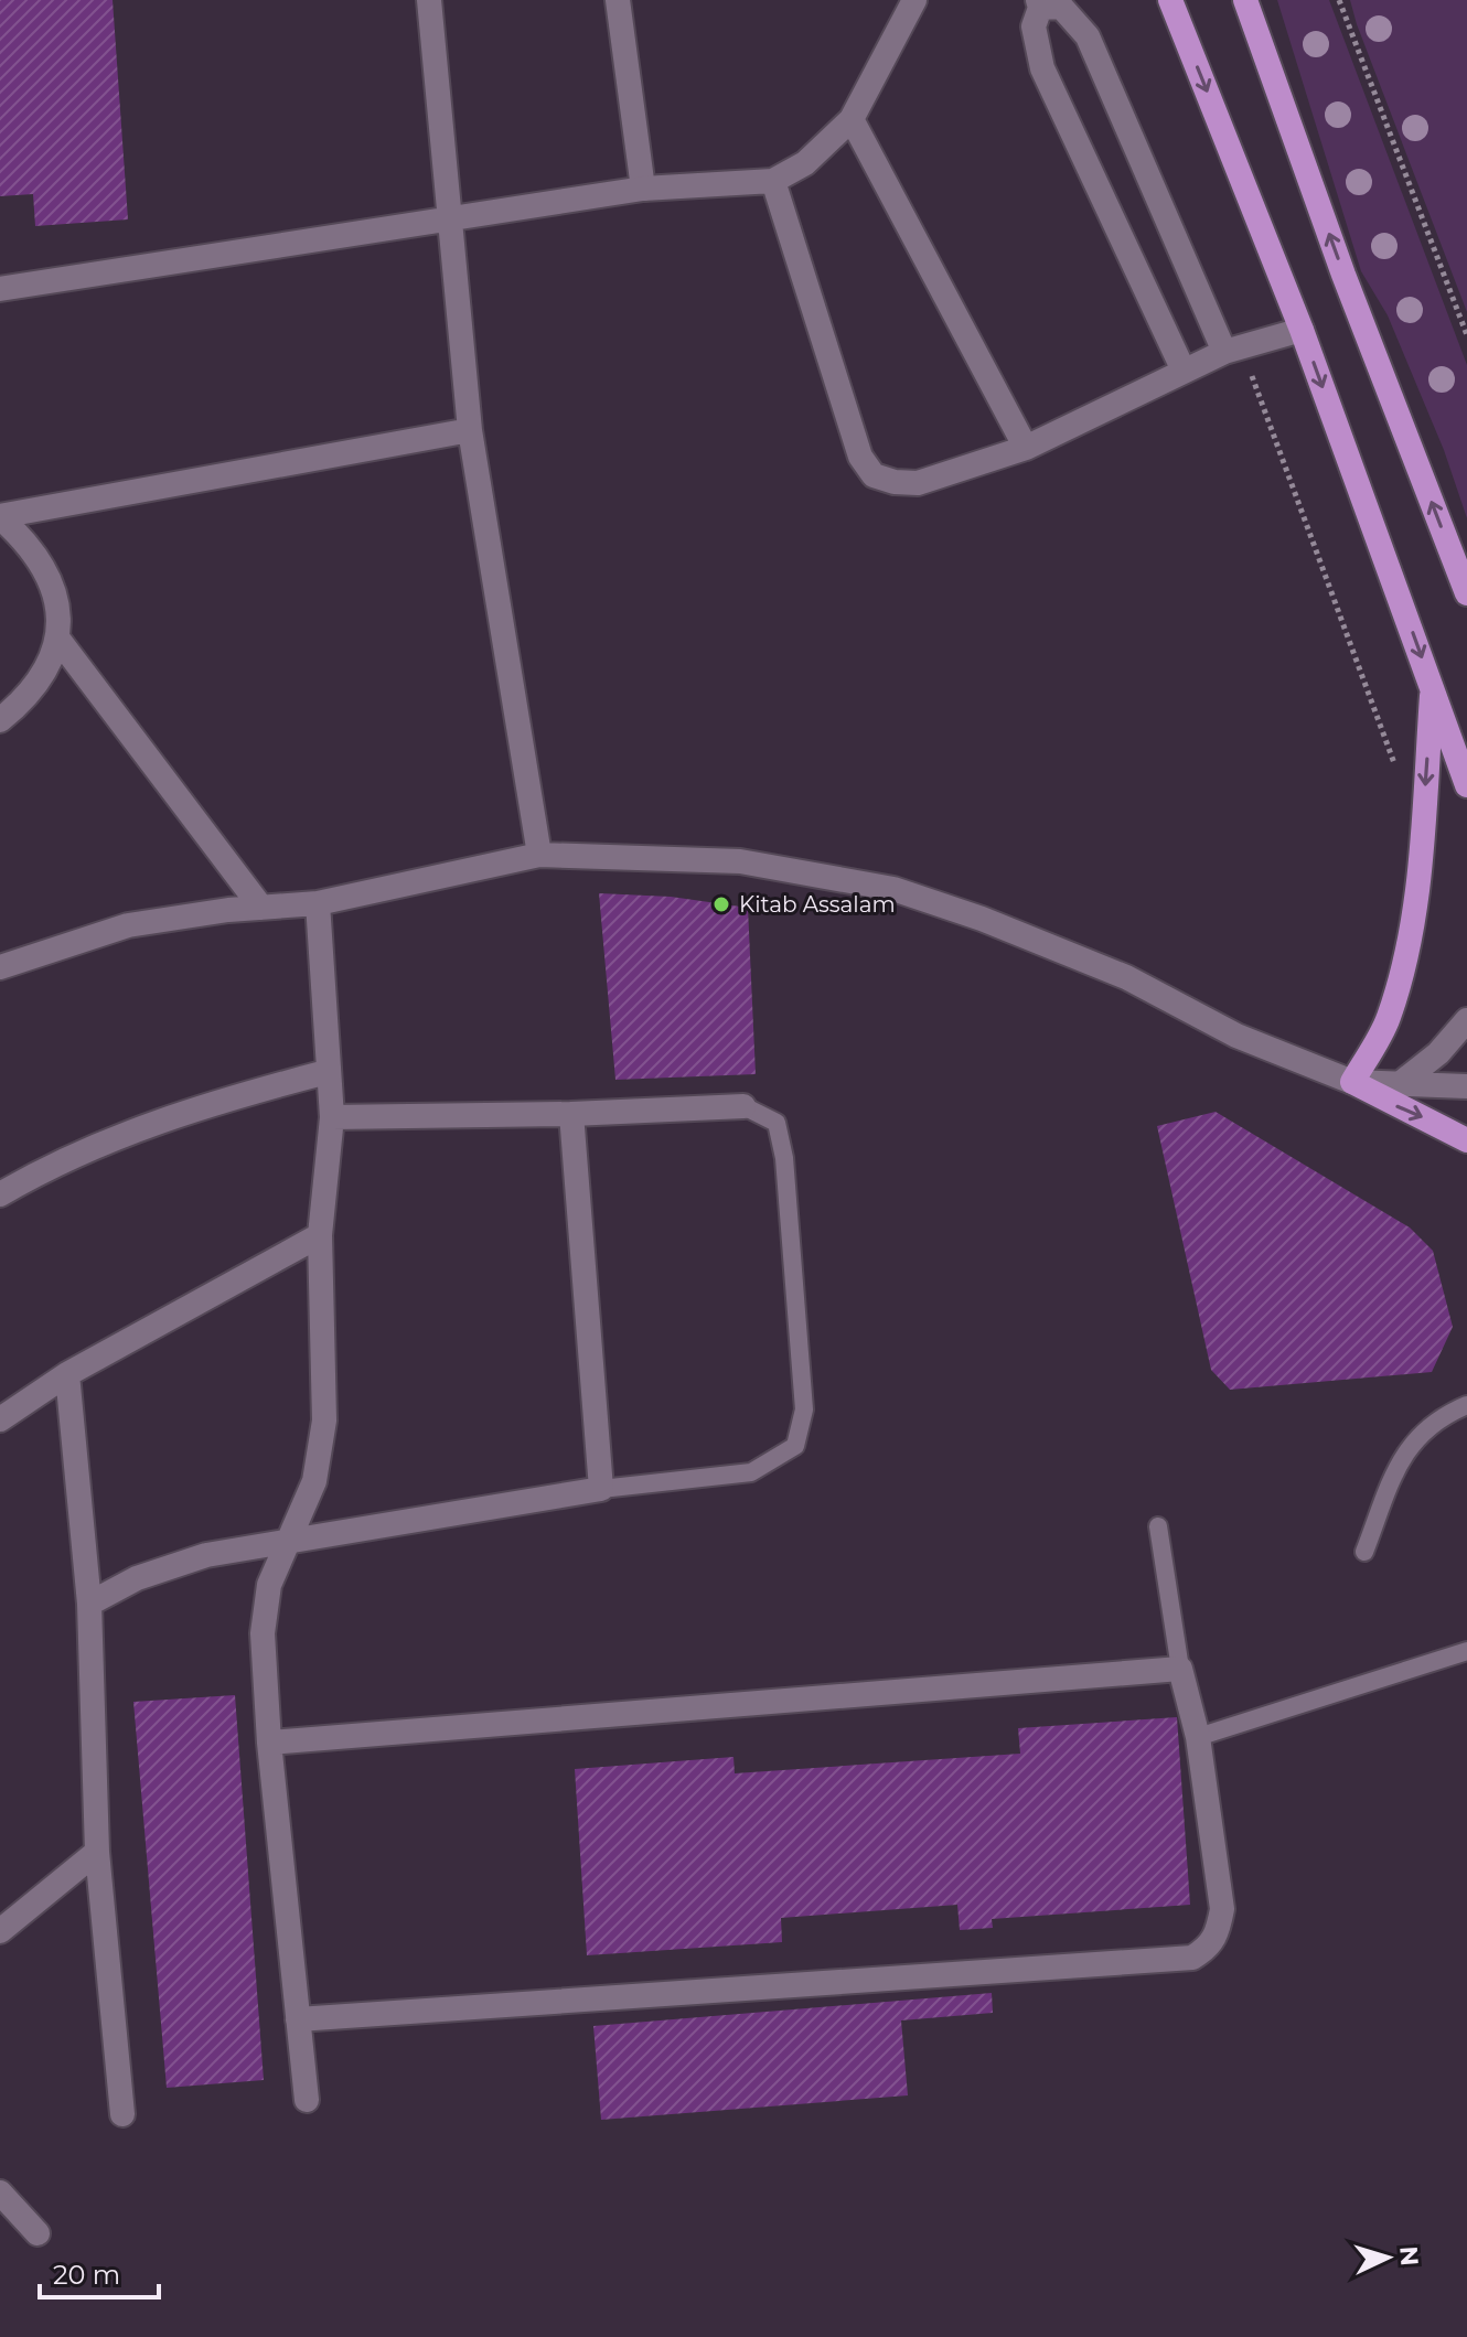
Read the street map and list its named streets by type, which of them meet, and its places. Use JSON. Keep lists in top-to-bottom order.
{
  "places": ["Kitab Assalam"],
  "scale_bar": "20 m",
  "north": "right"
}
